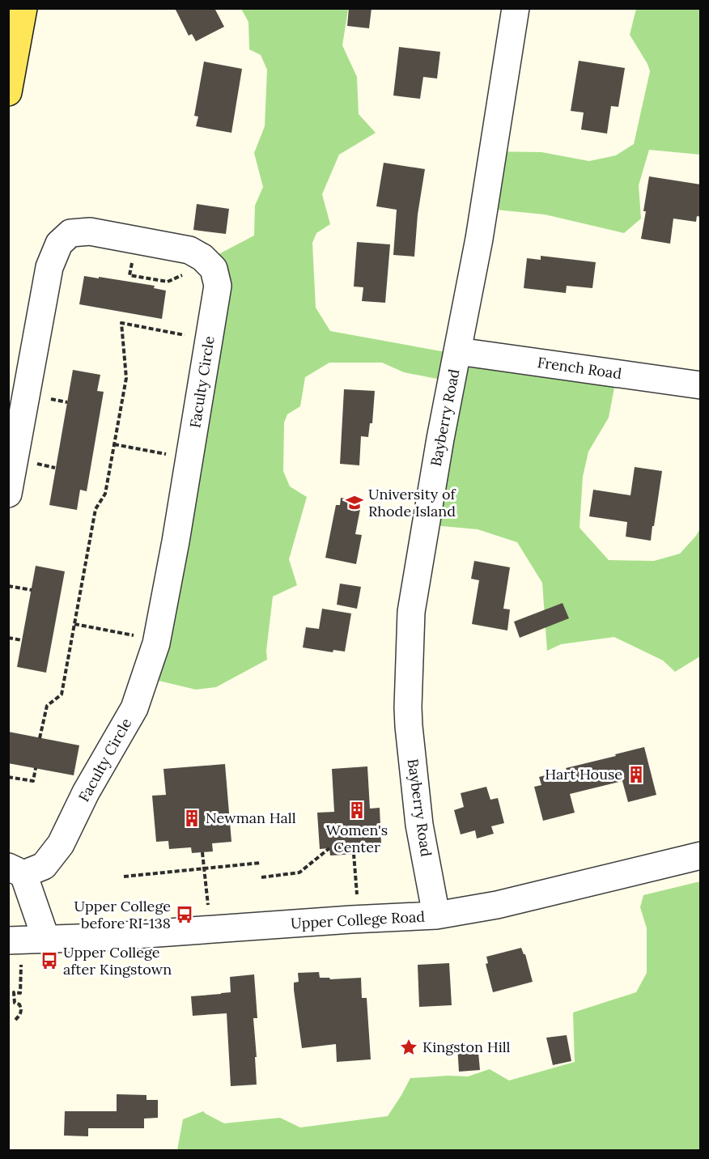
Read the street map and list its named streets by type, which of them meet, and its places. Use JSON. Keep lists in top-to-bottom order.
{
  "streets": {
    "street": [
      "French Road",
      "Faculty Circle",
      "Bayberry Road",
      "Upper College Road"
    ]
  },
  "crossings": [
    ["French Road", "Bayberry Road"],
    ["Faculty Circle", "Upper College Road"],
    ["Bayberry Road", "Upper College Road"]
  ],
  "places": {
    "school or university": ["University of Rhode Island"],
    "building": ["Hart House", "Women's Center", "Newman Hall"],
    "bus stop": ["Upper College before RI-138", "Upper College after Kingstown"],
    "place": ["Kingston Hill"]
  }
}
